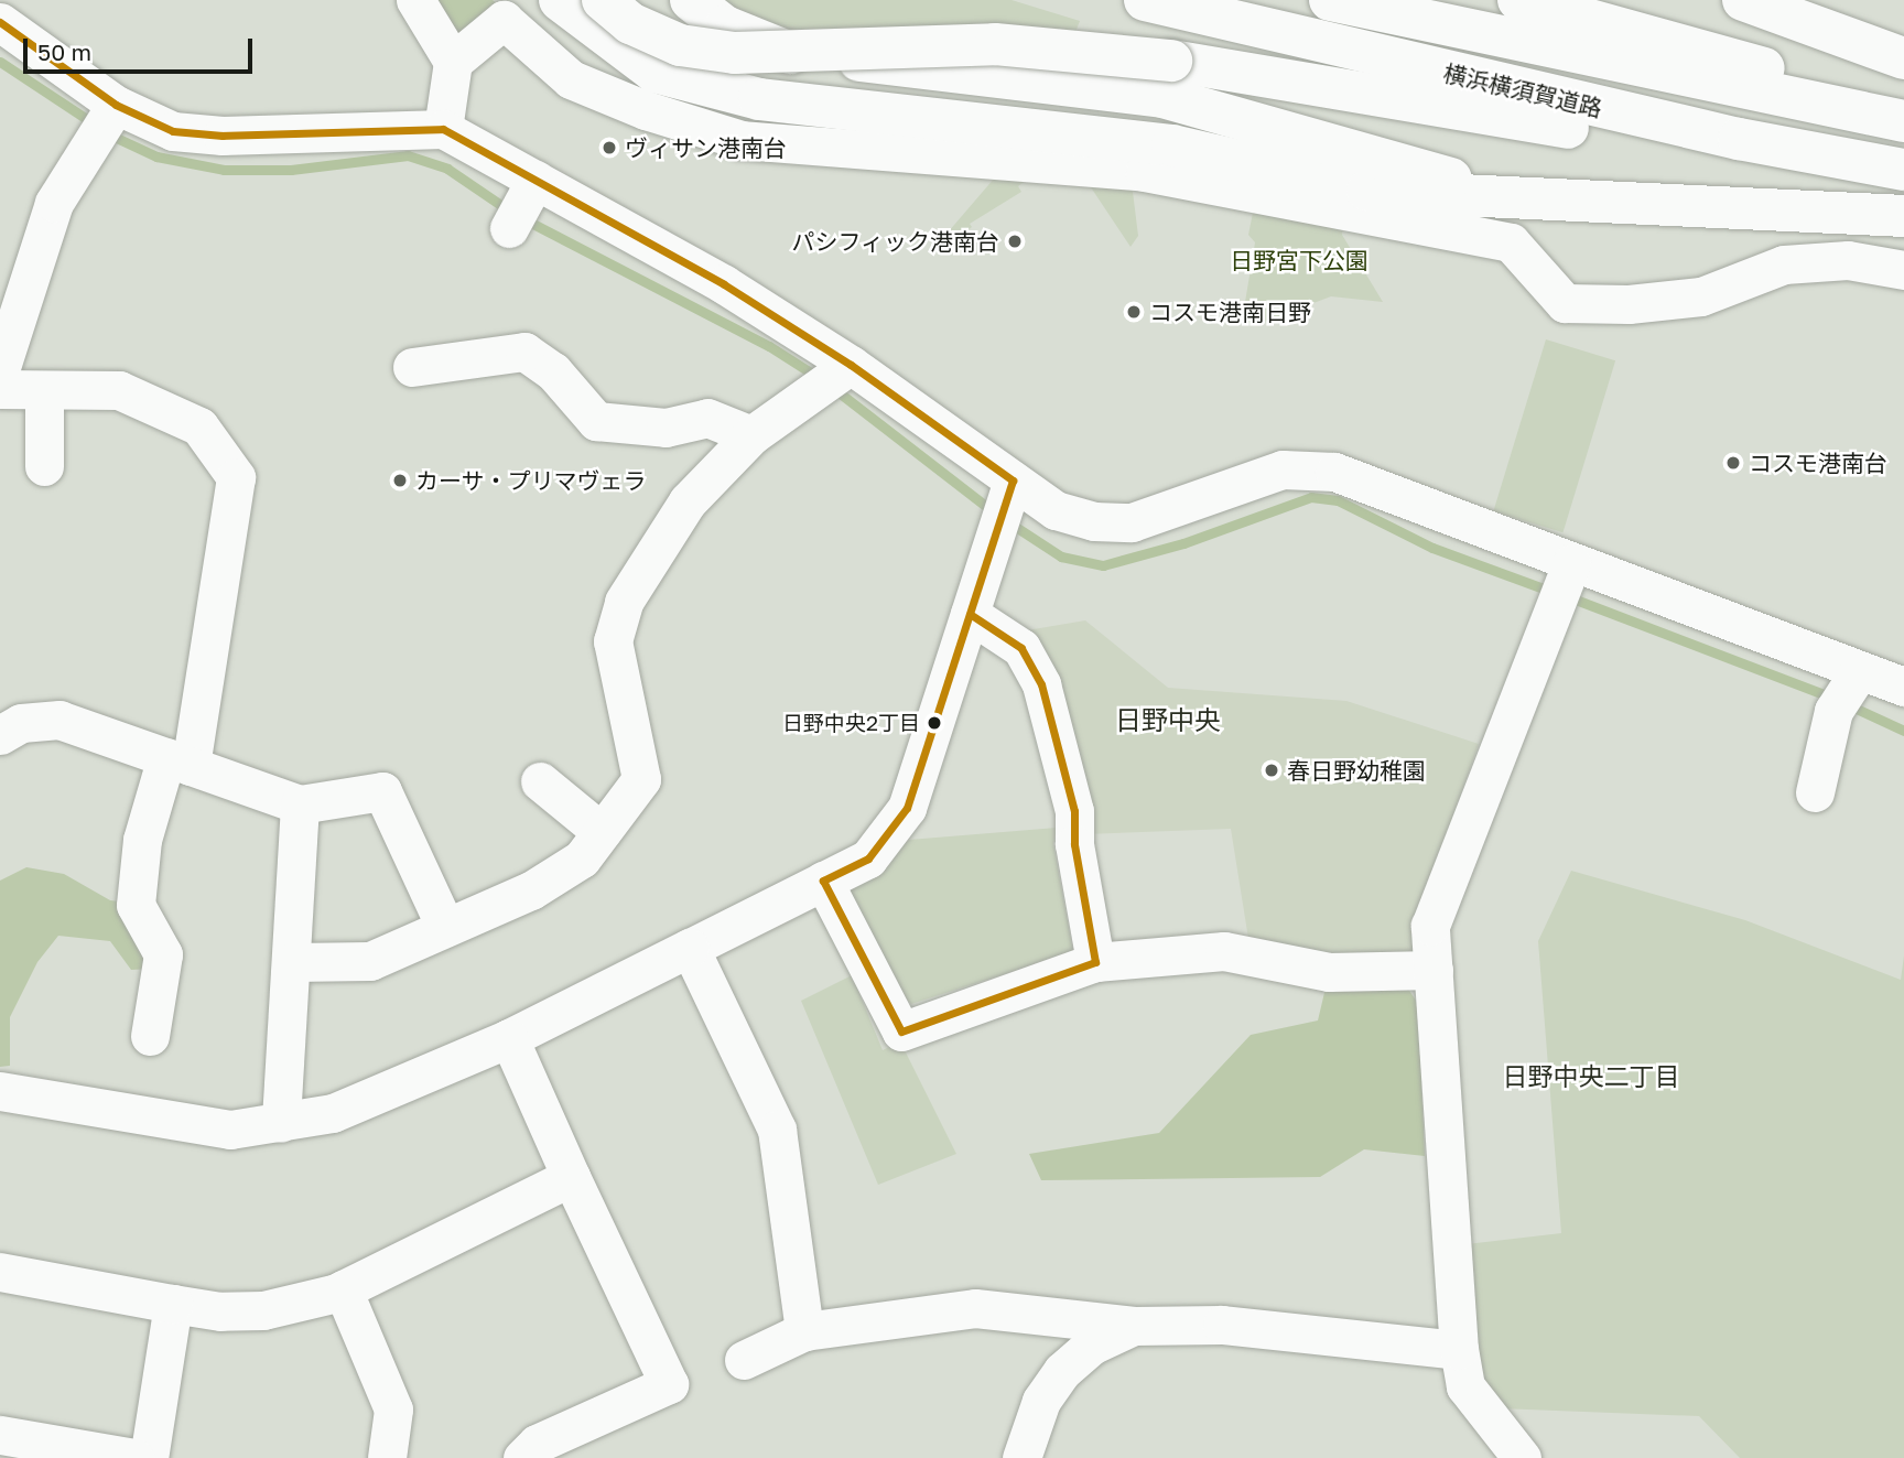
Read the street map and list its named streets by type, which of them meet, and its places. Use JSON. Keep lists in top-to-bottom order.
{
  "streets": {
    "highway": ["横浜横須賀道路"]
  },
  "districts": ["日野中央", "日野中央二丁目"],
  "parks": ["日野宮下公園"],
  "places": [
    "ヴィサン港南台",
    "パシフィック港南台",
    "コスモ港南日野",
    "コスモ港南台",
    "カーサ・プリマヴェラ",
    "日野中央2丁目",
    "春日野幼稚園"
  ],
  "scale_bar": "50 m"
}
